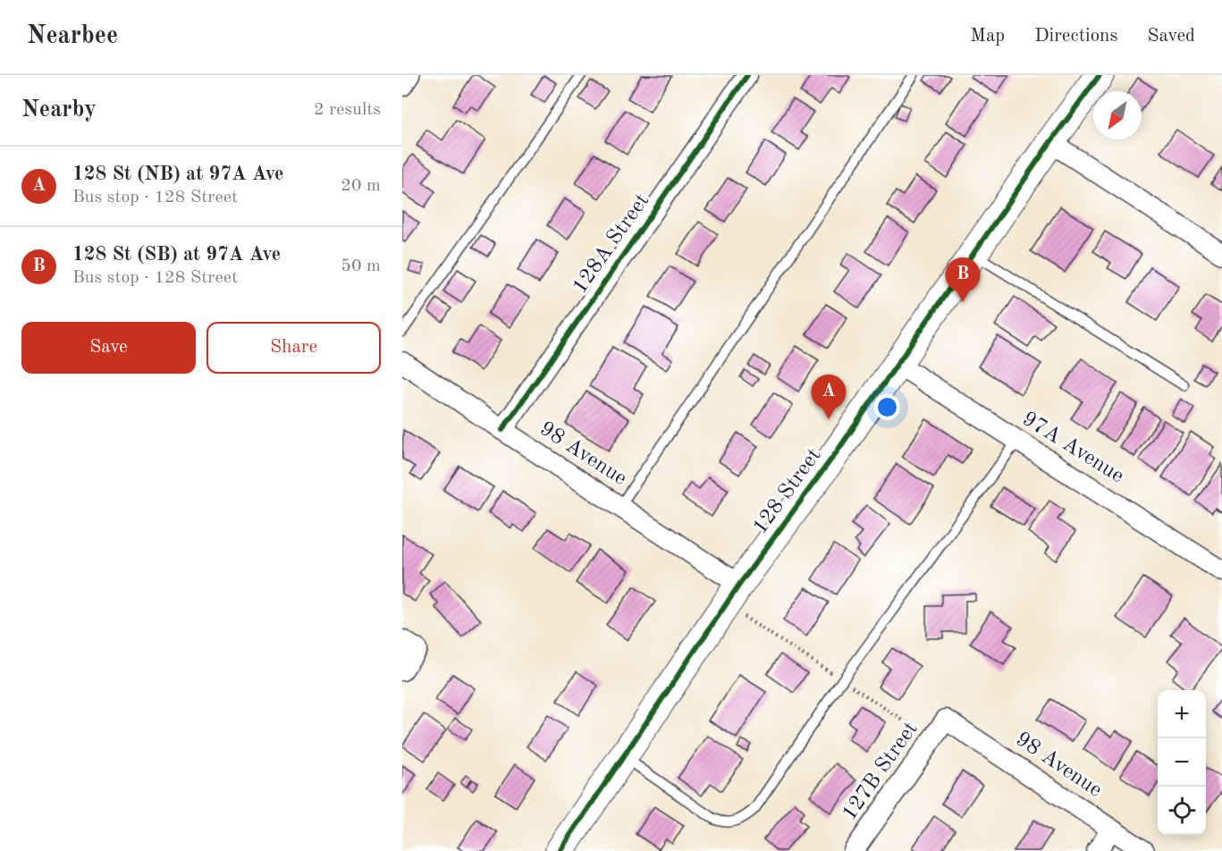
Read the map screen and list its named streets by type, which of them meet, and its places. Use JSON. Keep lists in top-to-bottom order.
{
  "streets": {
    "main road": ["128 Street"],
    "street": [
      "128A Street",
      "97A Avenue",
      "98 Avenue",
      "127B Street"
    ]
  },
  "crossings": [
    ["128A Street", "98 Avenue"],
    ["97A Avenue", "128 Street"],
    ["98 Avenue", "128 Street"],
    ["98 Avenue", "127B Street"]
  ],
  "north": "bottom left",
  "page": {
    "header": "Nearbee",
    "nav": ["Map", "Directions", "Saved"],
    "heading": ["Nearby", "2 results"],
    "list": [
      {
        "mark": "A",
        "name": "128 St (NB) at 97A Ave",
        "note": "Bus stop · 128 Street",
        "value": "20 m"
      },
      {
        "mark": "B",
        "name": "128 St (SB) at 97A Ave",
        "note": "Bus stop · 128 Street",
        "value": "50 m"
      }
    ],
    "pins": ["B", "A"],
    "buttons": ["Save", "Share"],
    "map_buttons": ["+", "−"]
  }
}
